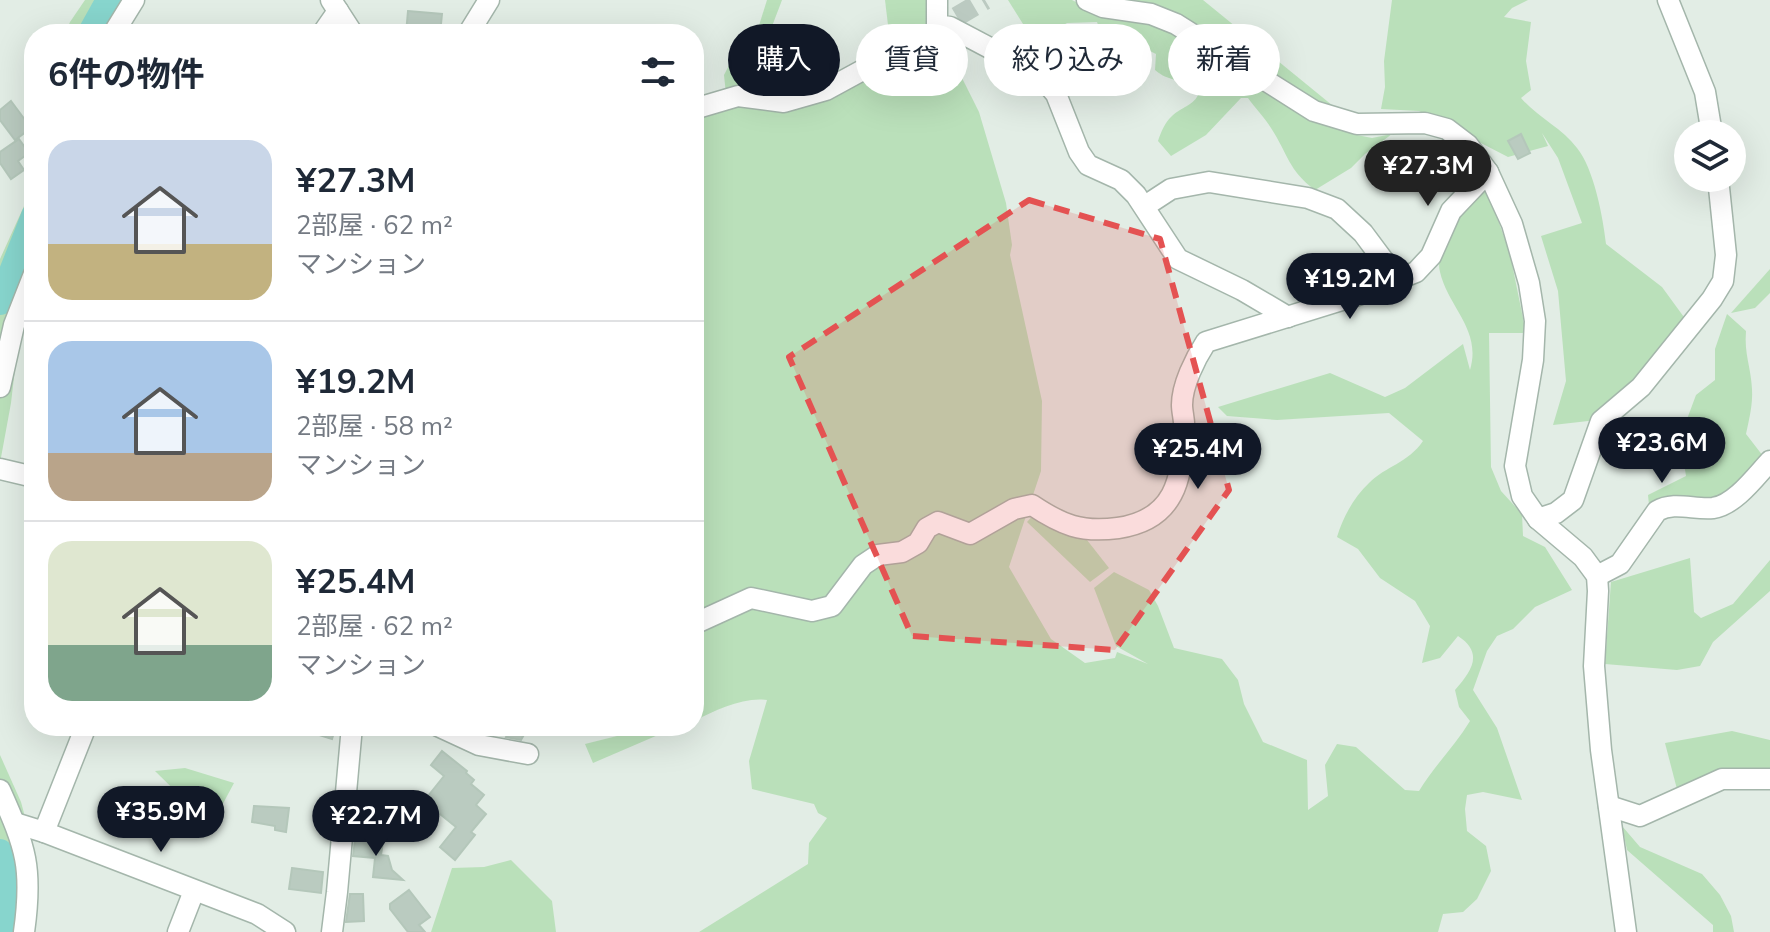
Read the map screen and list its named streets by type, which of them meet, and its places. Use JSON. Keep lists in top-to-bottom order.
{
  "page": {
    "chip": [
      "購入",
      "賃貸",
      "絞り込み",
      "新着"
    ],
    "heading": "6件の物件",
    "list": [
      {
        "name": "¥27.3M",
        "note": "2部屋 · 62 m² · マンション"
      },
      {
        "name": "¥19.2M",
        "note": "2部屋 · 58 m² · マンション"
      },
      {
        "name": "¥25.4M",
        "note": "2部屋 · 62 m² · マンション"
      }
    ],
    "price": [
      "¥27.3M",
      "¥19.2M",
      "¥23.6M",
      "¥25.4M",
      "¥35.9M",
      "¥22.7M"
    ]
  }
}
